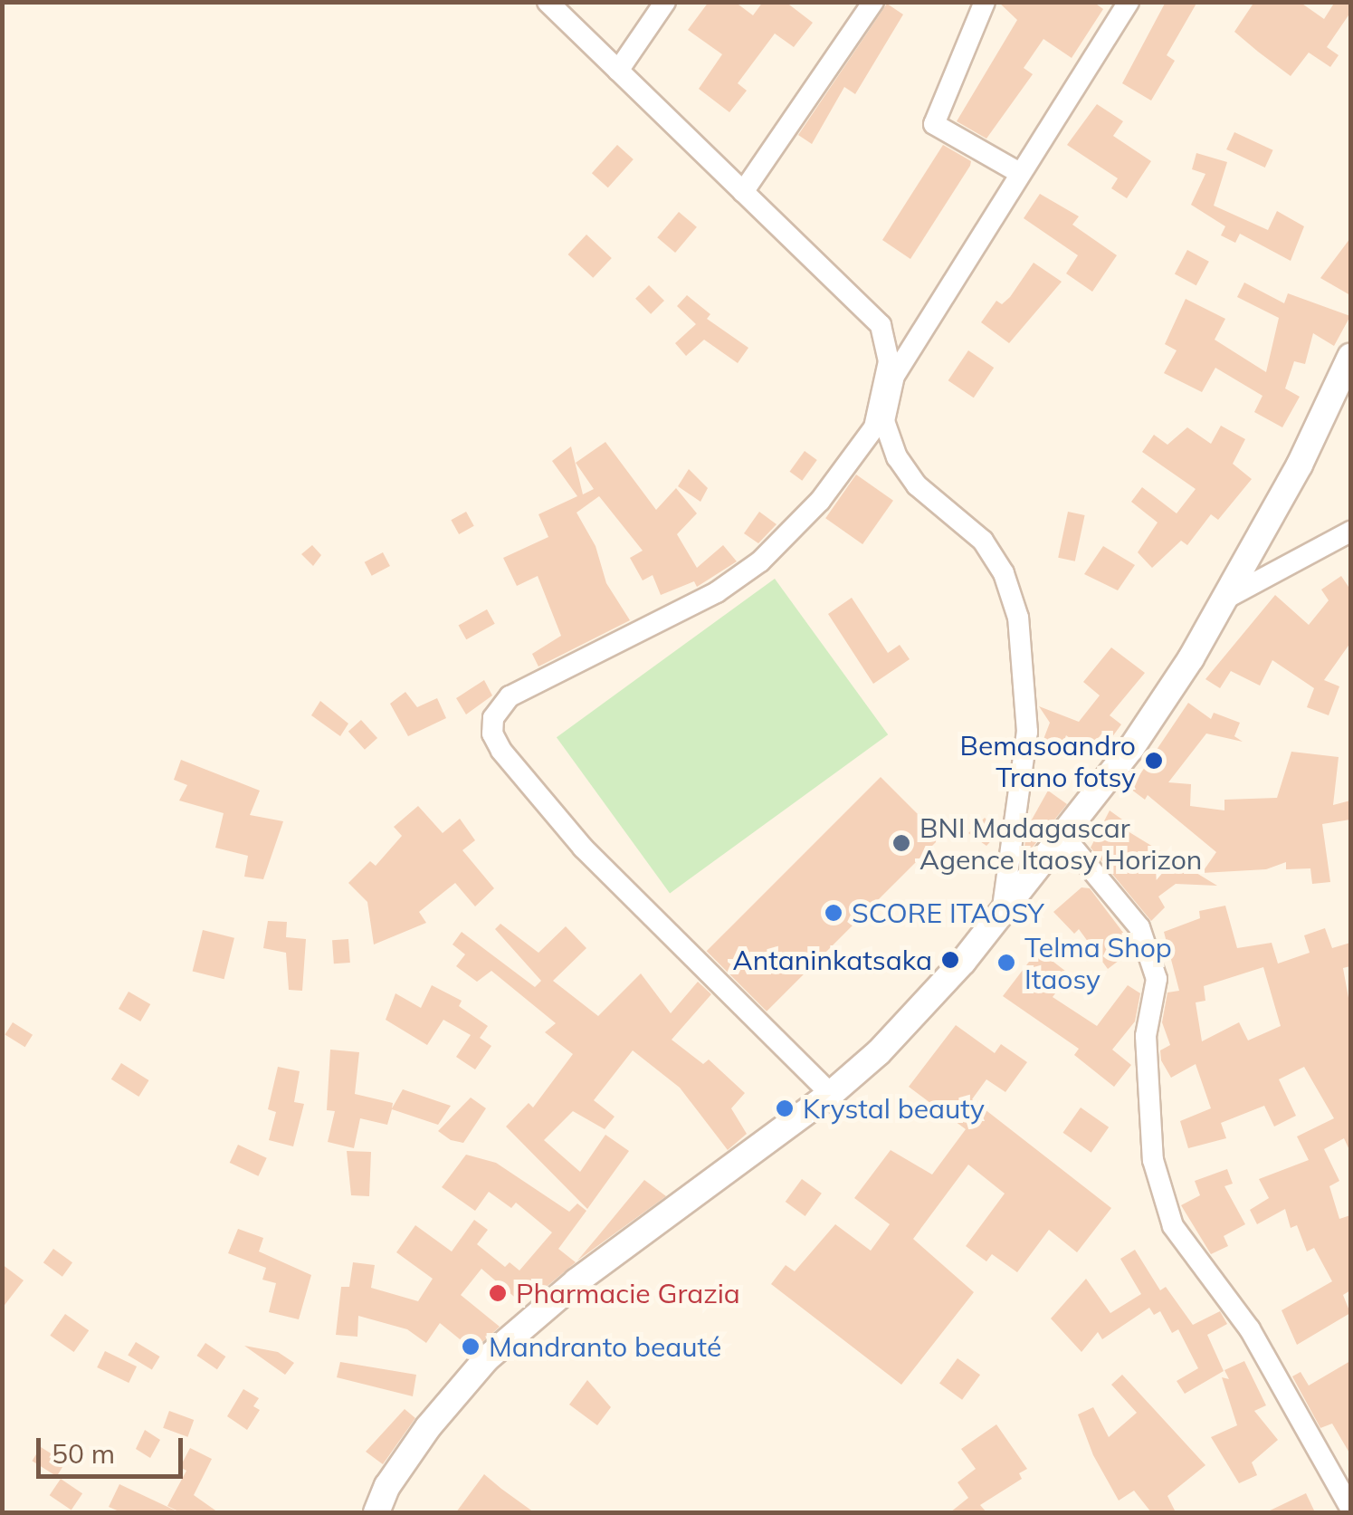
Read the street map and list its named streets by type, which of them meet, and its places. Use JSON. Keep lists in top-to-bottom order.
{
  "places": [
    "Bemasoandro Trano fotsy",
    "BNI Madagascar Agence Itaosy Horizon",
    "SCORE ITAOSY",
    "Antaninkatsaka",
    "Telma Shop Itaosy",
    "Krystal beauty",
    "Pharmacie Grazia",
    "Mandranto beauté"
  ],
  "scale_bar": "50 m"
}
